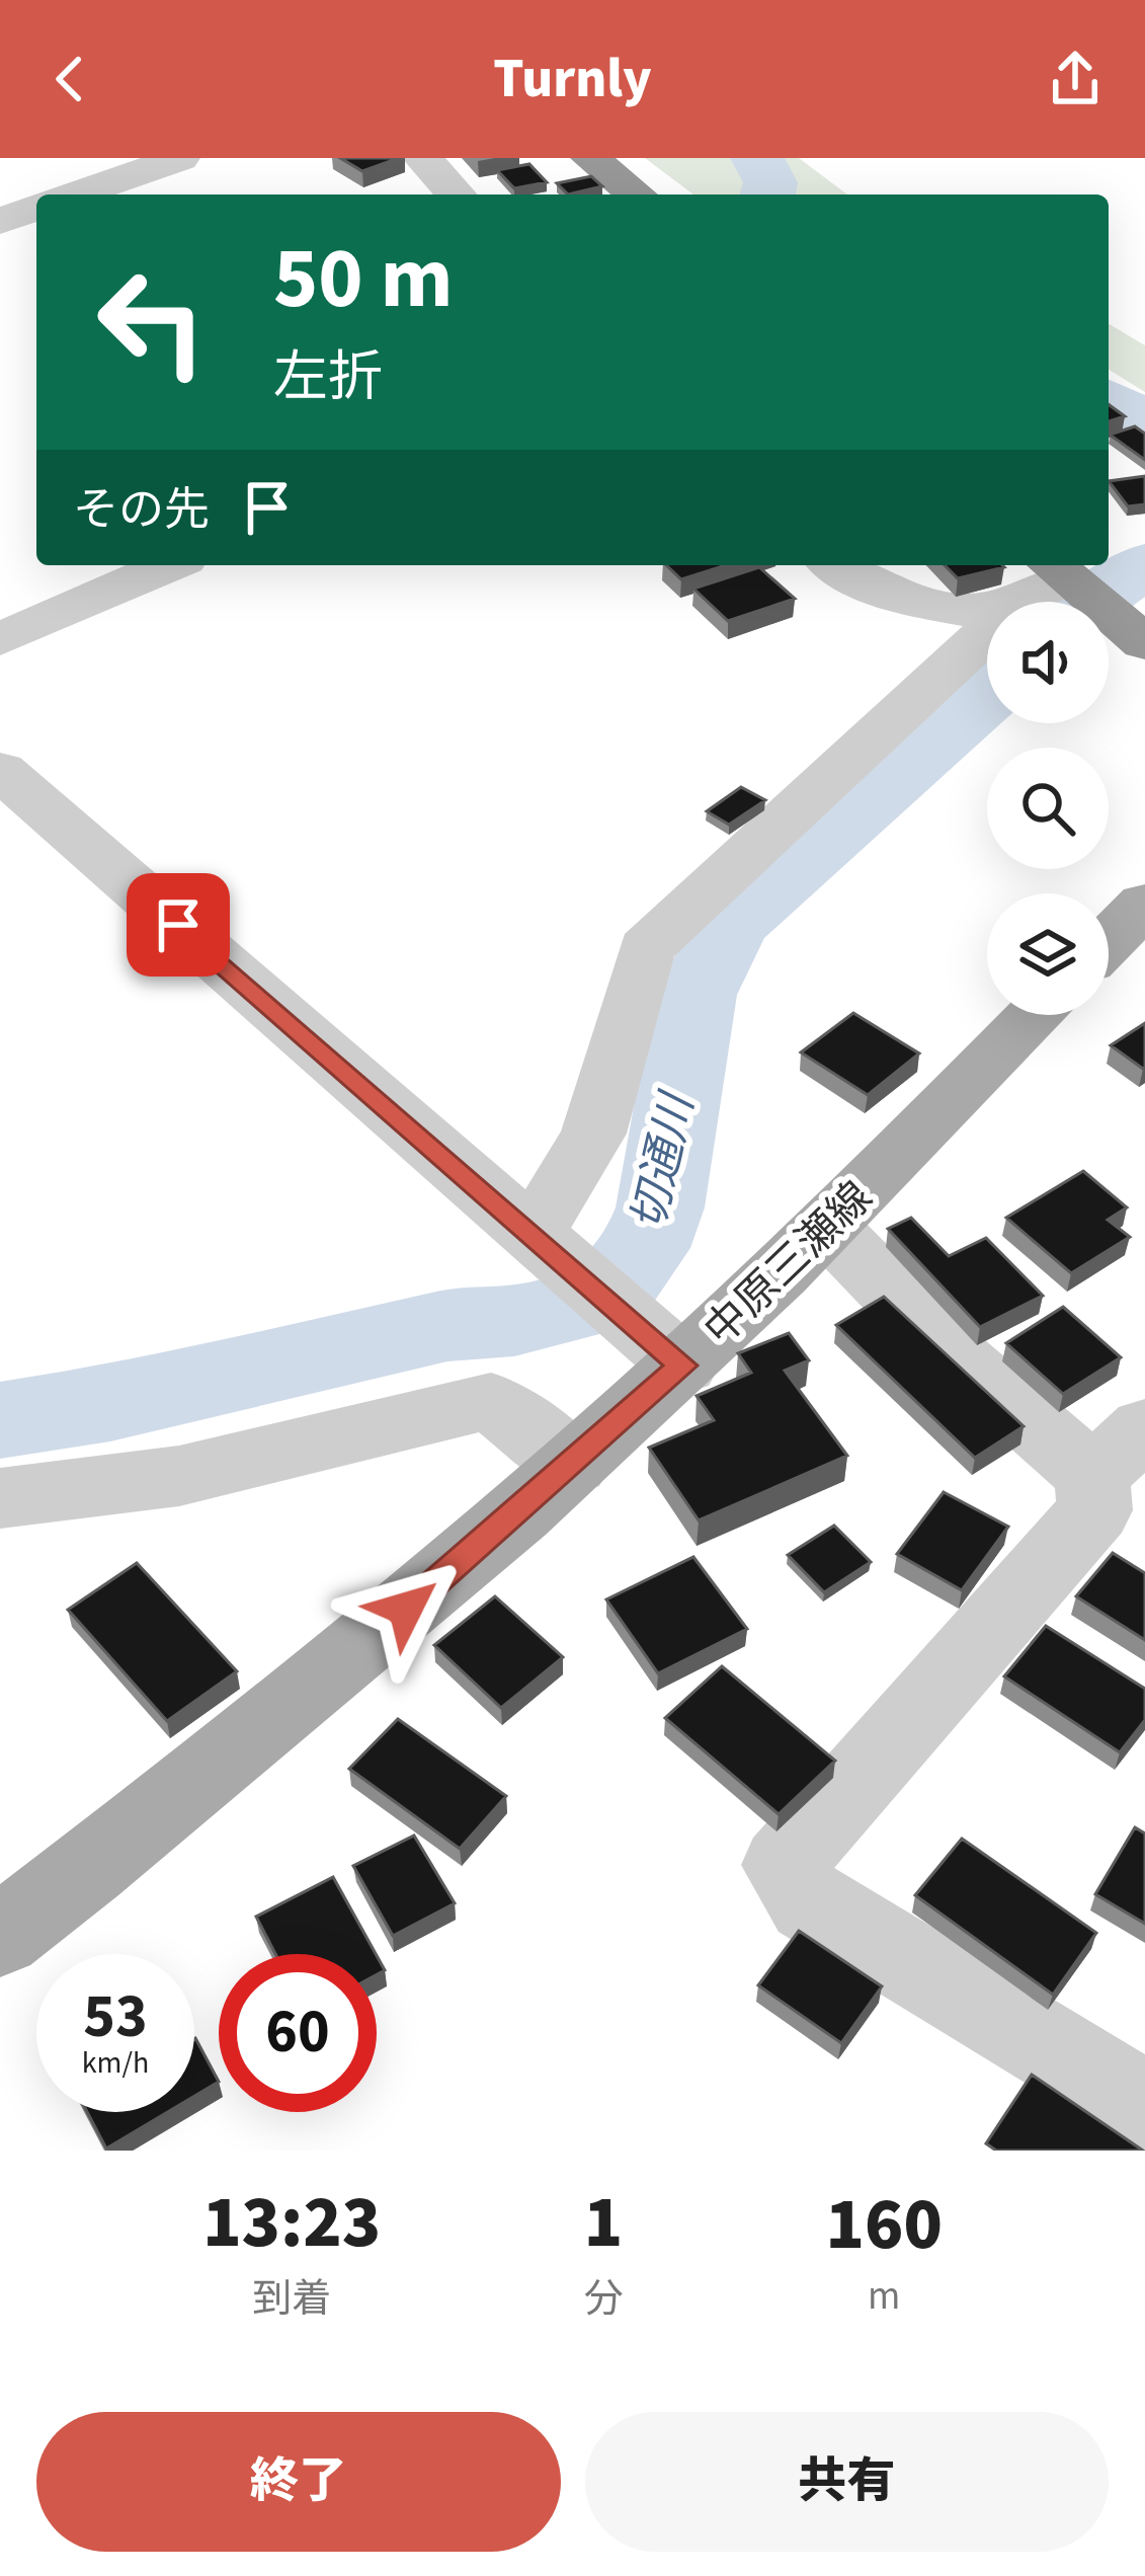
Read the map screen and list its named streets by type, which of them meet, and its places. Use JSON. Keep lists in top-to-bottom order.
{
  "streets": {
    "main road": ["中原三瀬線"]
  },
  "water": ["切通川"],
  "page": {
    "header": "Turnly",
    "turn": ["50 m", "左折"],
    "then": "その先",
    "speed": "53 km/h",
    "limit": "60",
    "eta": [
      "13:23",
      "到着",
      "1",
      "分",
      "160",
      "m"
    ],
    "buttons": ["終了", "共有"]
  }
}
